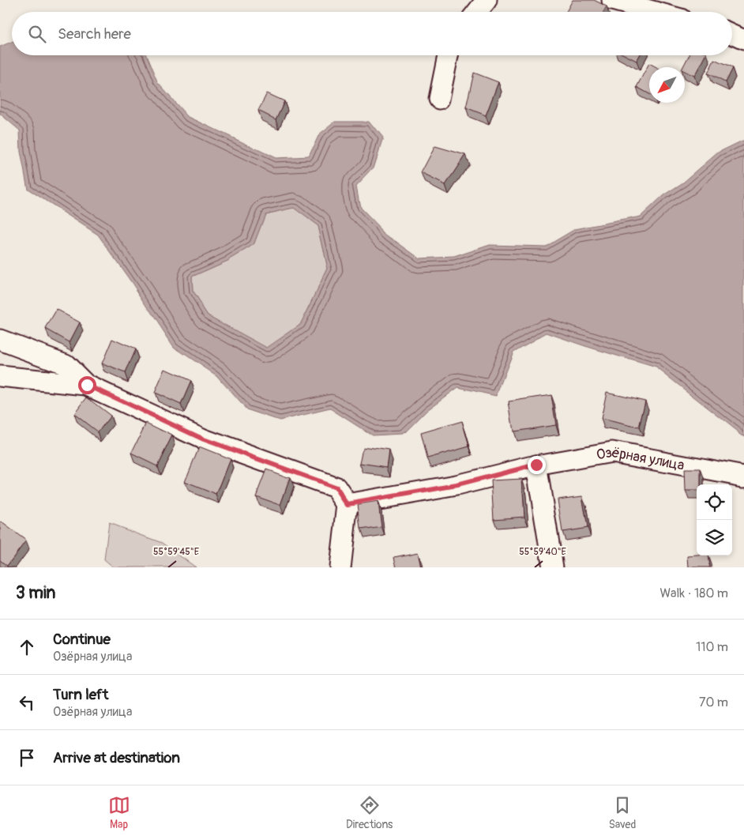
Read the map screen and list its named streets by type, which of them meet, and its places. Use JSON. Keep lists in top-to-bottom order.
{
  "streets": {
    "street": ["Озёрная улица"]
  },
  "north": "bottom left",
  "page": {
    "search": "Search here",
    "heading": ["3 min", "Walk · 180 m"],
    "list": [
      ["Continue", "Озёрная улица", "110 m"],
      ["Turn left", "Озёрная улица", "70 m"],
      "Arrive at destination"
    ],
    "nav": ["Map", "Directions", "Saved"]
  },
  "coordinates": ["55°59'45\"E", "55°59'40\"E"]
}
